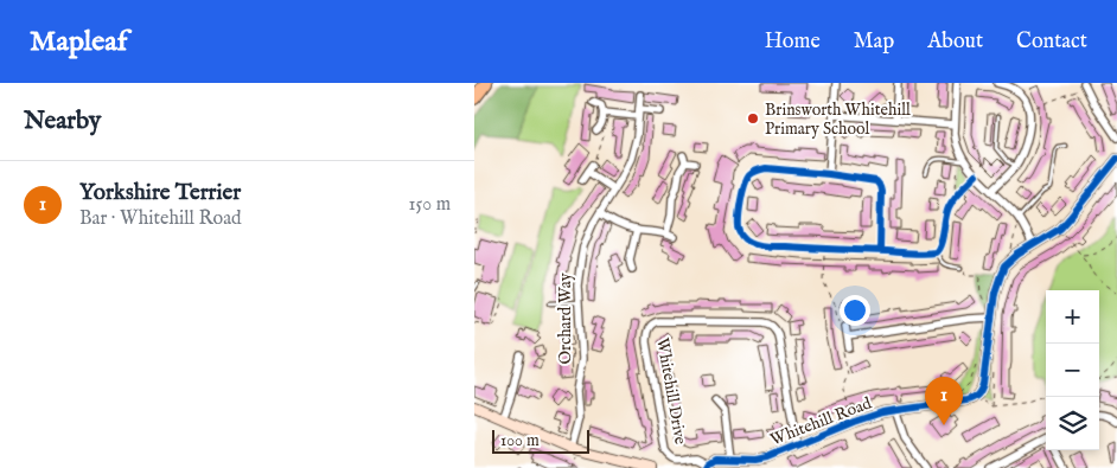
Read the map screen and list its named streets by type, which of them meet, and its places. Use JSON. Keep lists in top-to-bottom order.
{
  "streets": {
    "street": ["Orchard Way", "Whitehill Drive", "Whitehill Road"]
  },
  "crossings": [
    ["Whitehill Drive", "Whitehill Road"]
  ],
  "places": ["Brinsworth Whitehill Primary School"],
  "scale_bar": "100 m",
  "page": {
    "header": "Mapleaf",
    "nav": [
      "Home",
      "Map",
      "About",
      "Contact"
    ],
    "heading": "Nearby",
    "list": [
      {
        "mark": "1",
        "name": "Yorkshire Terrier",
        "note": "Bar · Whitehill Road",
        "value": "150 m"
      }
    ],
    "map_buttons": ["+", "−"],
    "pins": "1",
    "scale": "100 m"
  }
}
